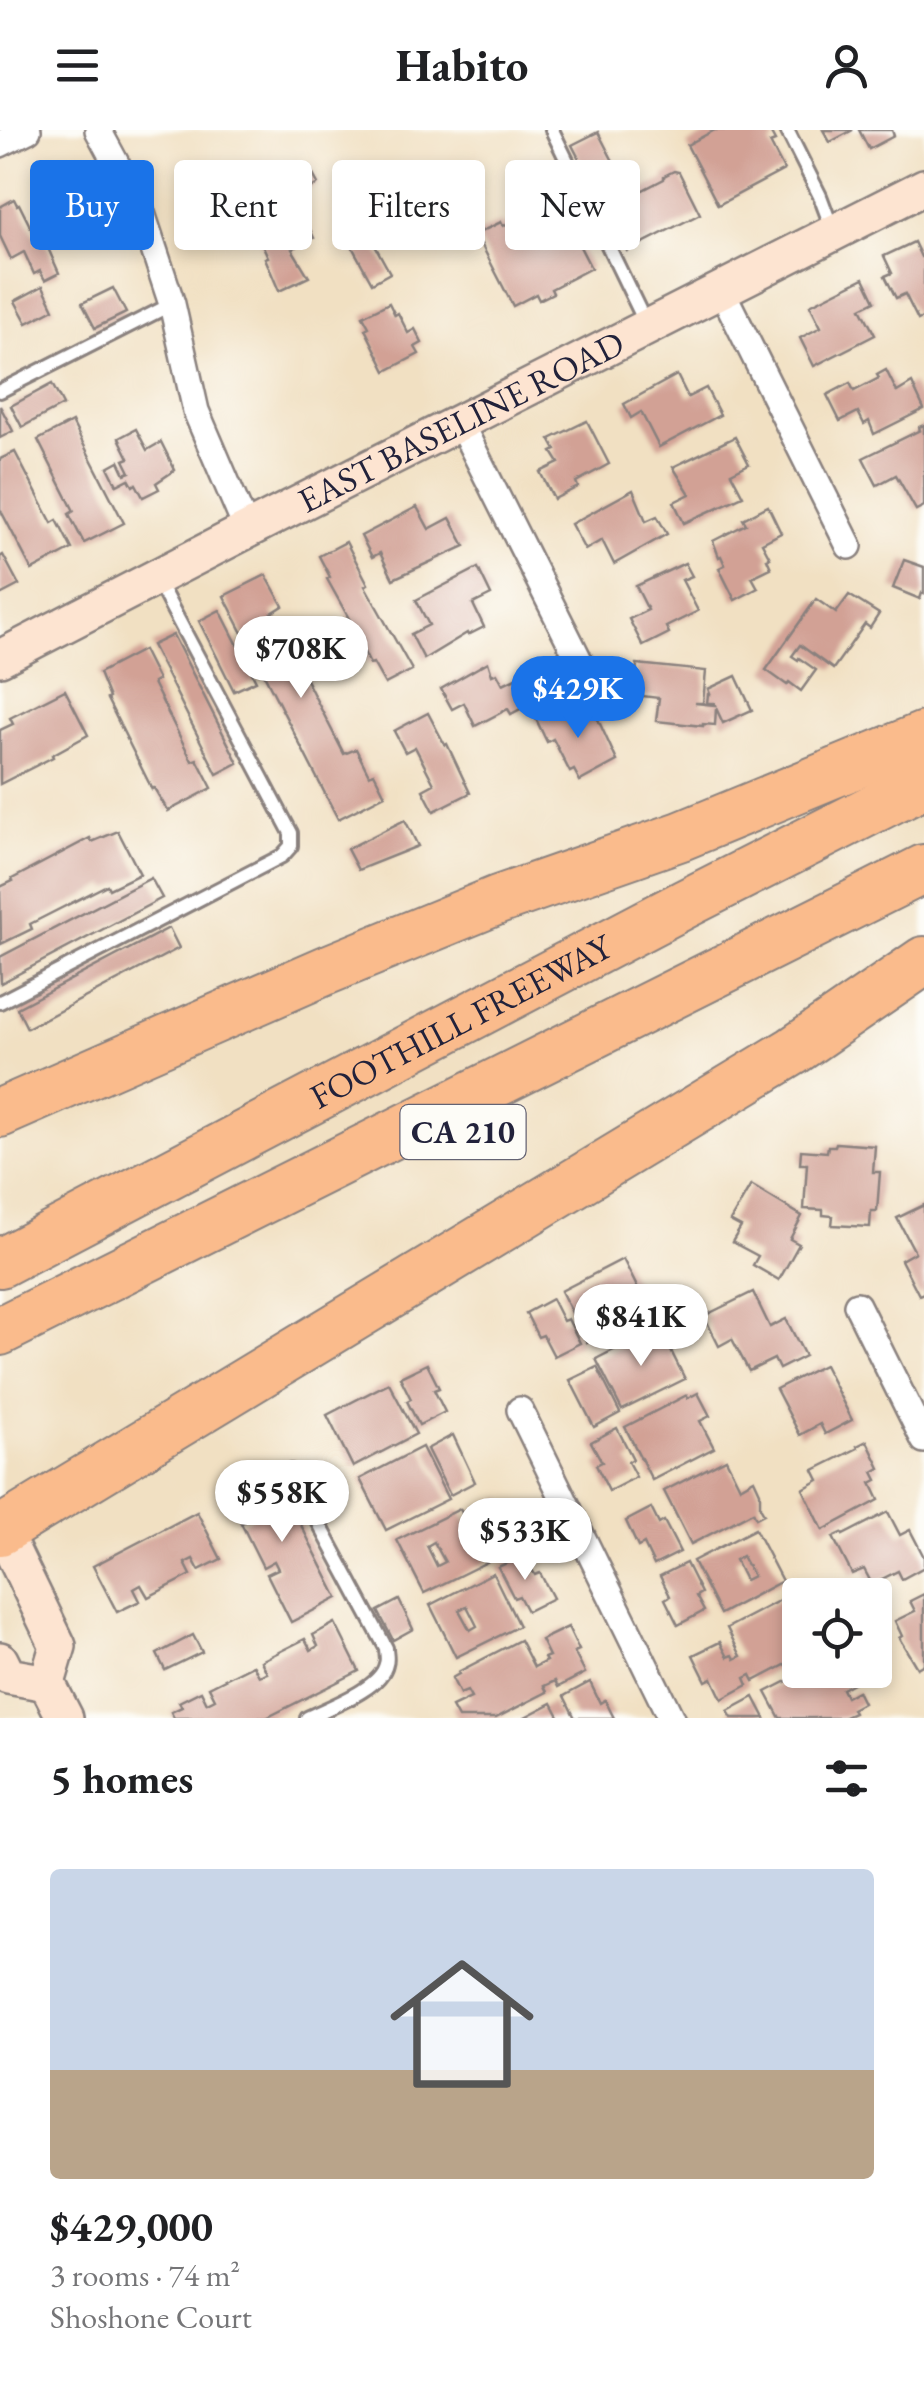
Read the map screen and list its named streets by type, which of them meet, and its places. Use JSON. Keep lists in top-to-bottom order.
{
  "streets": {
    "highway": ["FOOTHILL FREEWAY", "CA 210"],
    "main road": ["EAST BASELINE ROAD"]
  },
  "page": {
    "header": "Habito",
    "chip": [
      "Buy",
      "Rent",
      "Filters",
      "New"
    ],
    "price": [
      "$708K",
      "$429K",
      "$841K",
      "$558K",
      "$533K"
    ],
    "heading": "5 homes",
    "list": [
      {
        "name": "$429,000",
        "note": "3 rooms · 74 m² · Shoshone Court"
      }
    ]
  }
}
